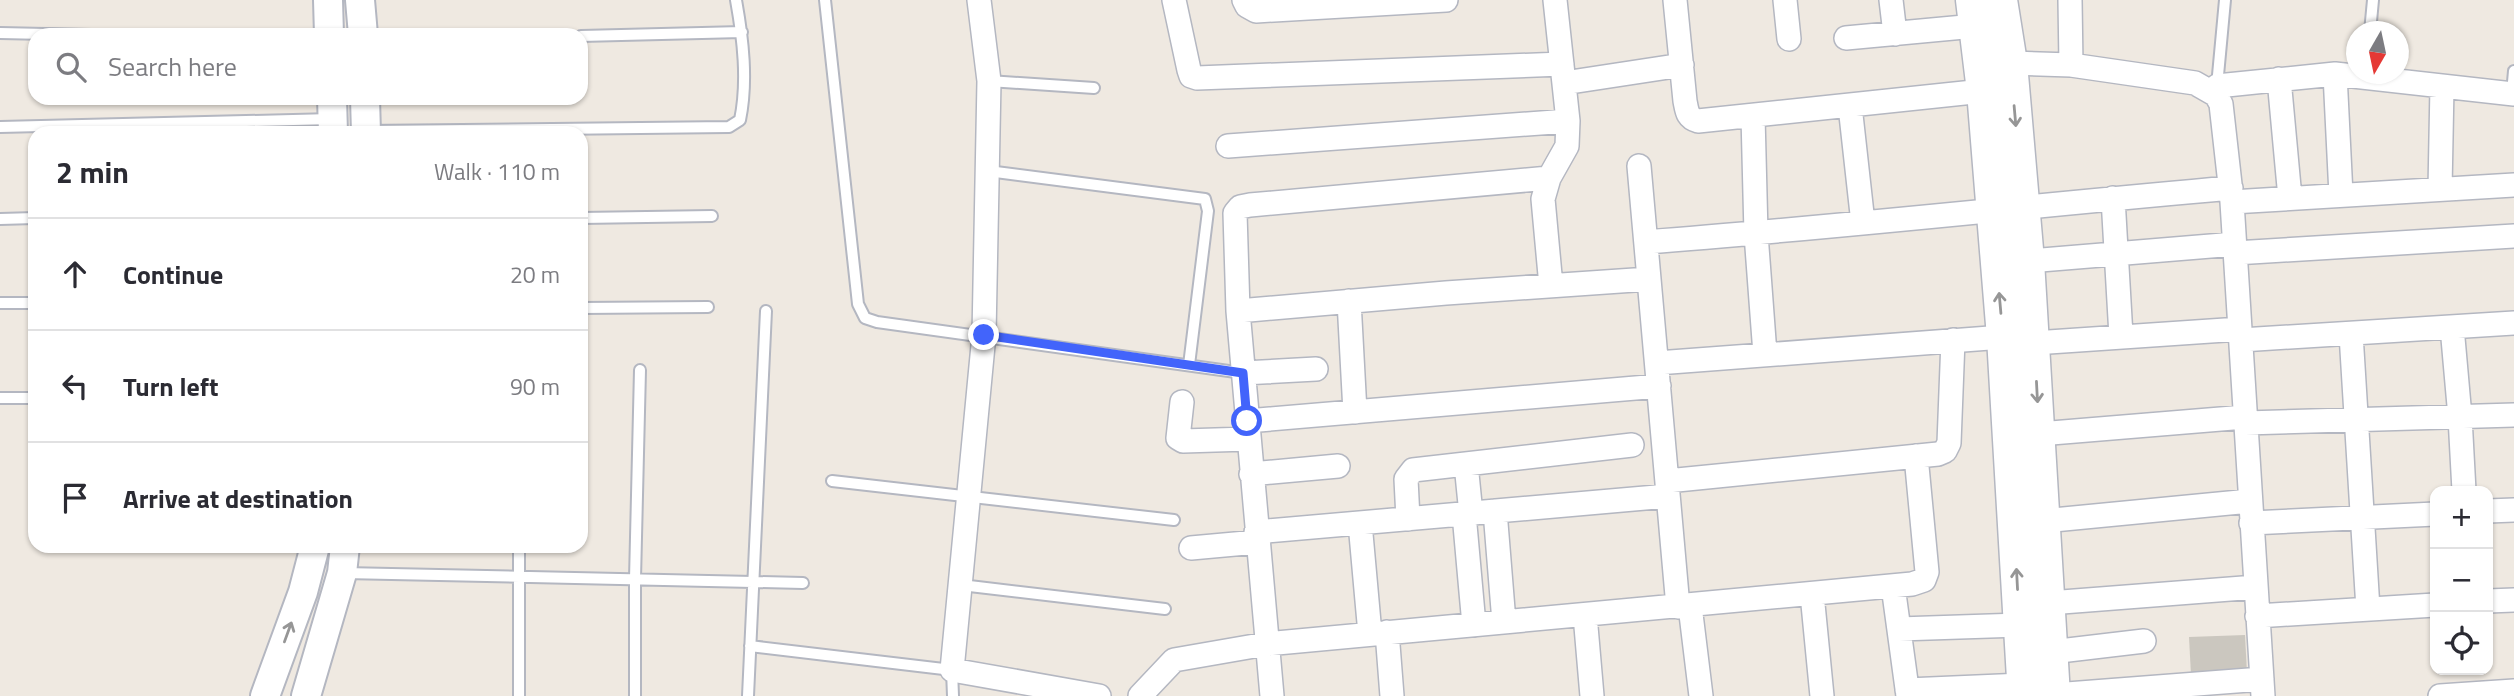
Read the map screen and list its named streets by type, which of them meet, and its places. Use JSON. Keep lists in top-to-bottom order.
{
  "north": "bottom",
  "page": {
    "search": "Search here",
    "heading": ["2 min", "Walk · 110 m"],
    "list": [
      ["Continue", "20 m"],
      ["Turn left", "90 m"],
      "Arrive at destination"
    ],
    "map_buttons": ["+", "−"]
  }
}
